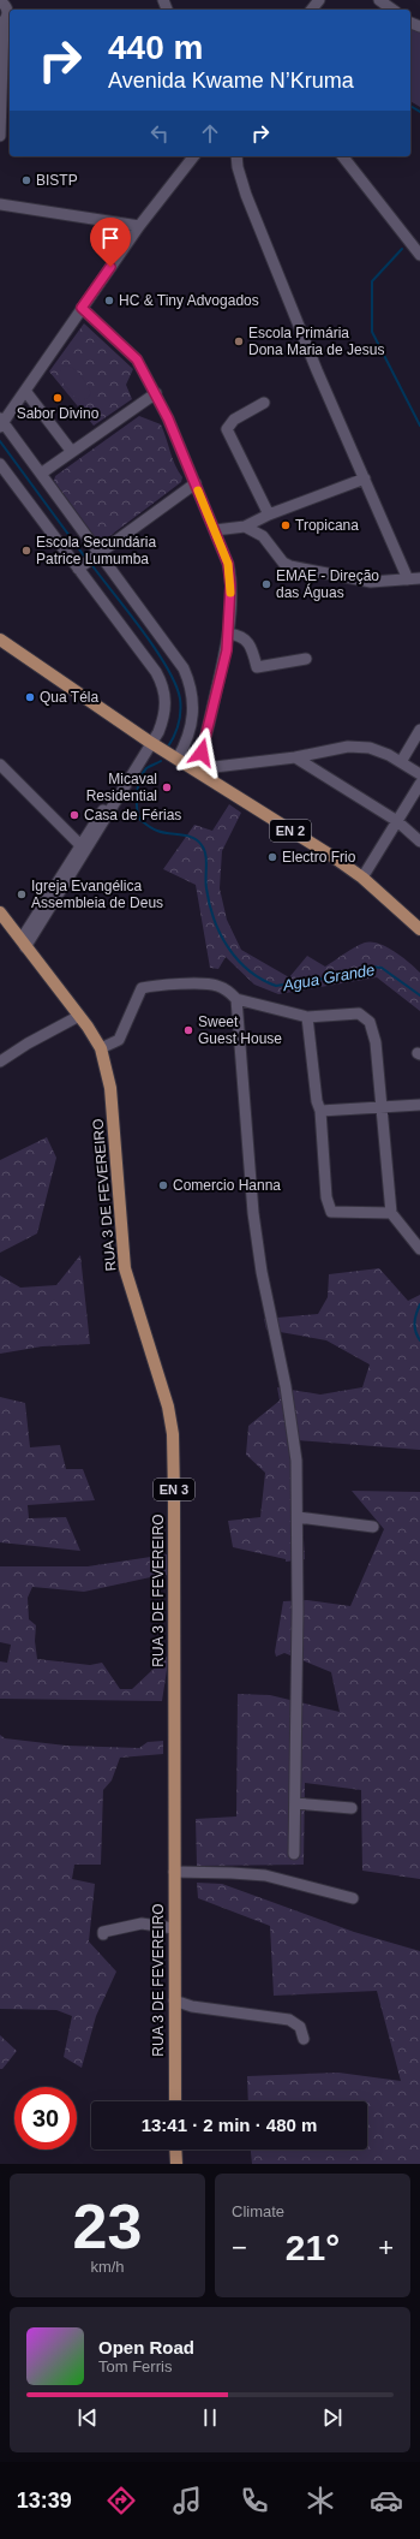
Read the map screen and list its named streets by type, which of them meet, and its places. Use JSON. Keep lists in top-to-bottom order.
{
  "streets": {
    "main road": ["EN 2", "RUA 3 DE FEVEREIRO", "EN 3"]
  },
  "water": ["Agua Grande"],
  "places": [
    "BISTP",
    "HC & Tiny Advogados",
    "Escola Primária Dona Maria de Jesus",
    "Sabor Divino",
    "Tropicana",
    "Escola Secundária Patrice Lumumba",
    "EMAE - Direção das Águas",
    "Qua Téla",
    "Micaval Residential",
    "Casa de Férias",
    "Electro Frio",
    "Igreja Evangélica Assembleia de Deus",
    "Sweet Guest House",
    "Comercio Hanna"
  ],
  "page": {
    "turn": ["440 m", "Avenida Kwame N’Kruma"],
    "limit": "30",
    "trip": "13:41 · 2 min · 480 m",
    "tile": [
      ["23", "km/h"],
      "Climate"
    ],
    "heat": ["−", "21°", "+"],
    "song": ["Open Road", "Tom Ferris"],
    "tabs": "13:39"
  }
}
